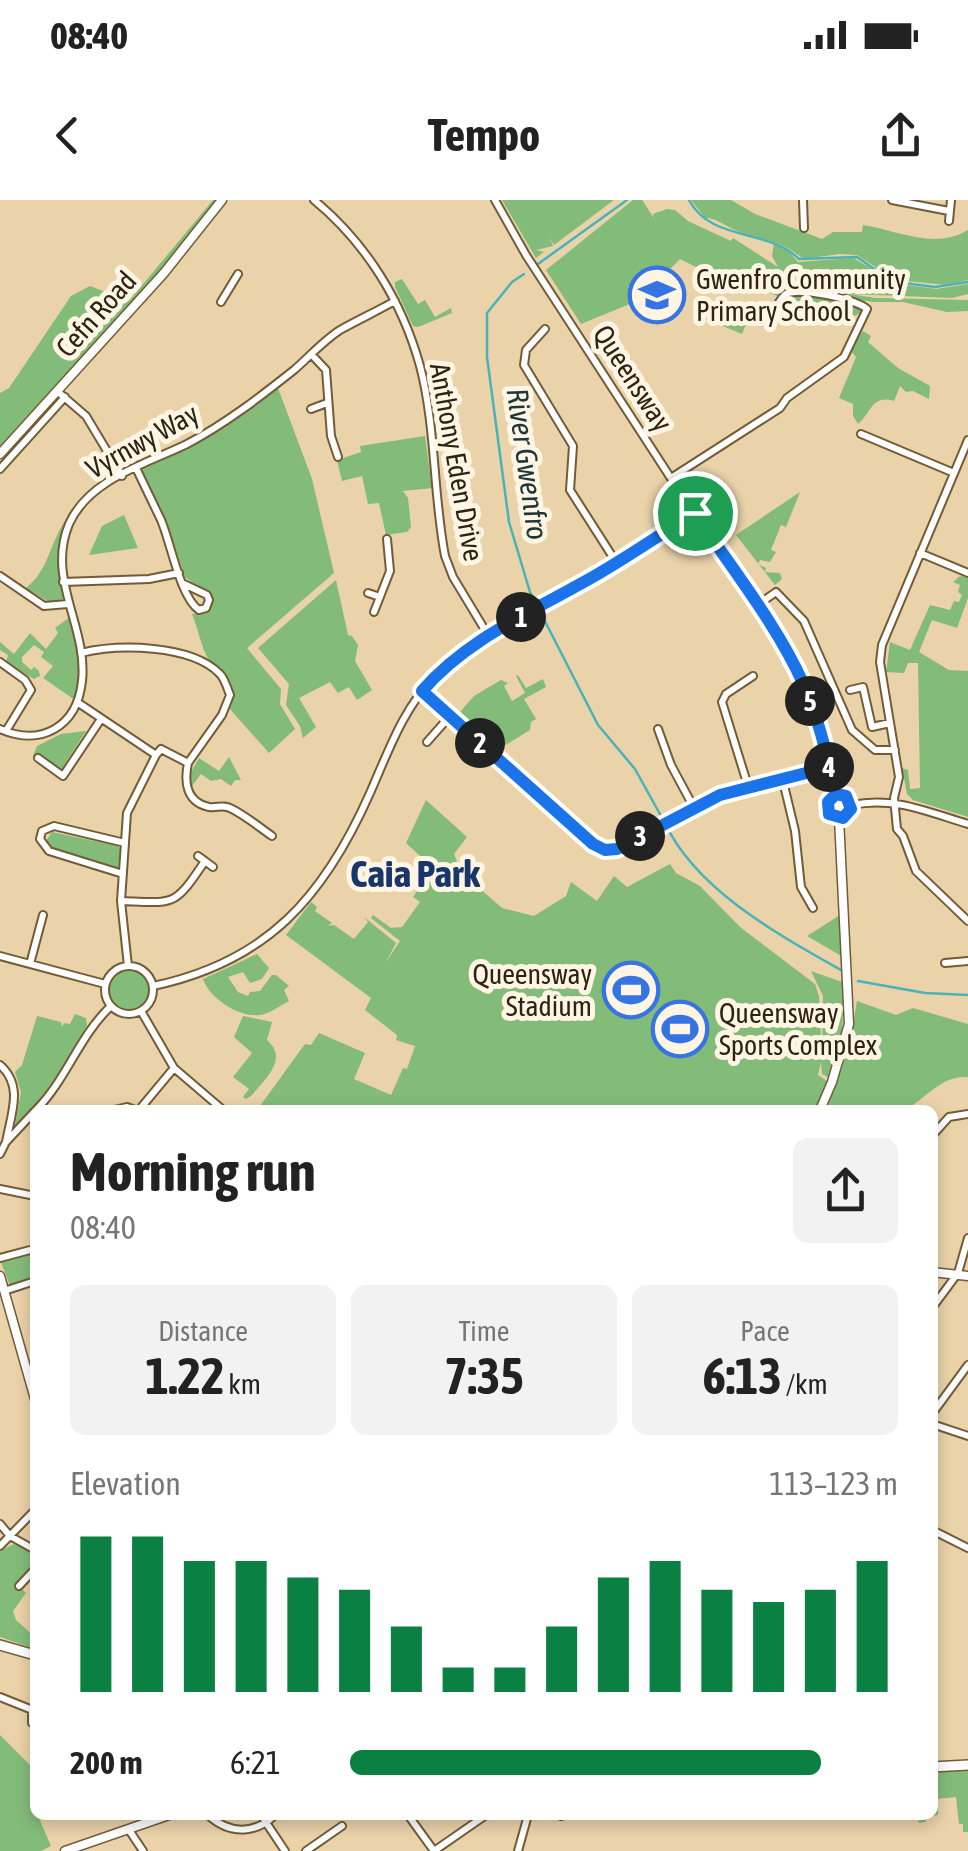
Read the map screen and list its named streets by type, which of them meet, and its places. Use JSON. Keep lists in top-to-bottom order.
{
  "streets": {
    "street": [
      "Cefn Road",
      "Queensway",
      "Vyrnwy Way",
      "Anthony Eden Drive"
    ]
  },
  "crossings": [
    ["Vyrnwy Way", "Anthony Eden Drive"]
  ],
  "districts": ["Caia Park"],
  "water": ["River Gwenfro"],
  "places": {
    "school or university": ["Gwenfro Community Primary School"],
    "sports": ["Queensway Stadium", "Queensway Sports Complex"]
  },
  "page": {
    "status": "08:40",
    "header": "Tempo",
    "pins": [
      "1",
      "5",
      "2",
      "4",
      "3"
    ],
    "heading": ["Morning run", "08:40"],
    "stats": [
      ["Distance", "1.22 km"],
      ["Time", "7:35"],
      ["Pace", "6:13 /km"]
    ],
    "chart": ["Elevation", "113–123 m"],
    "list": [
      {
        "name": "200 m",
        "note": "6:21"
      }
    ]
  }
}
